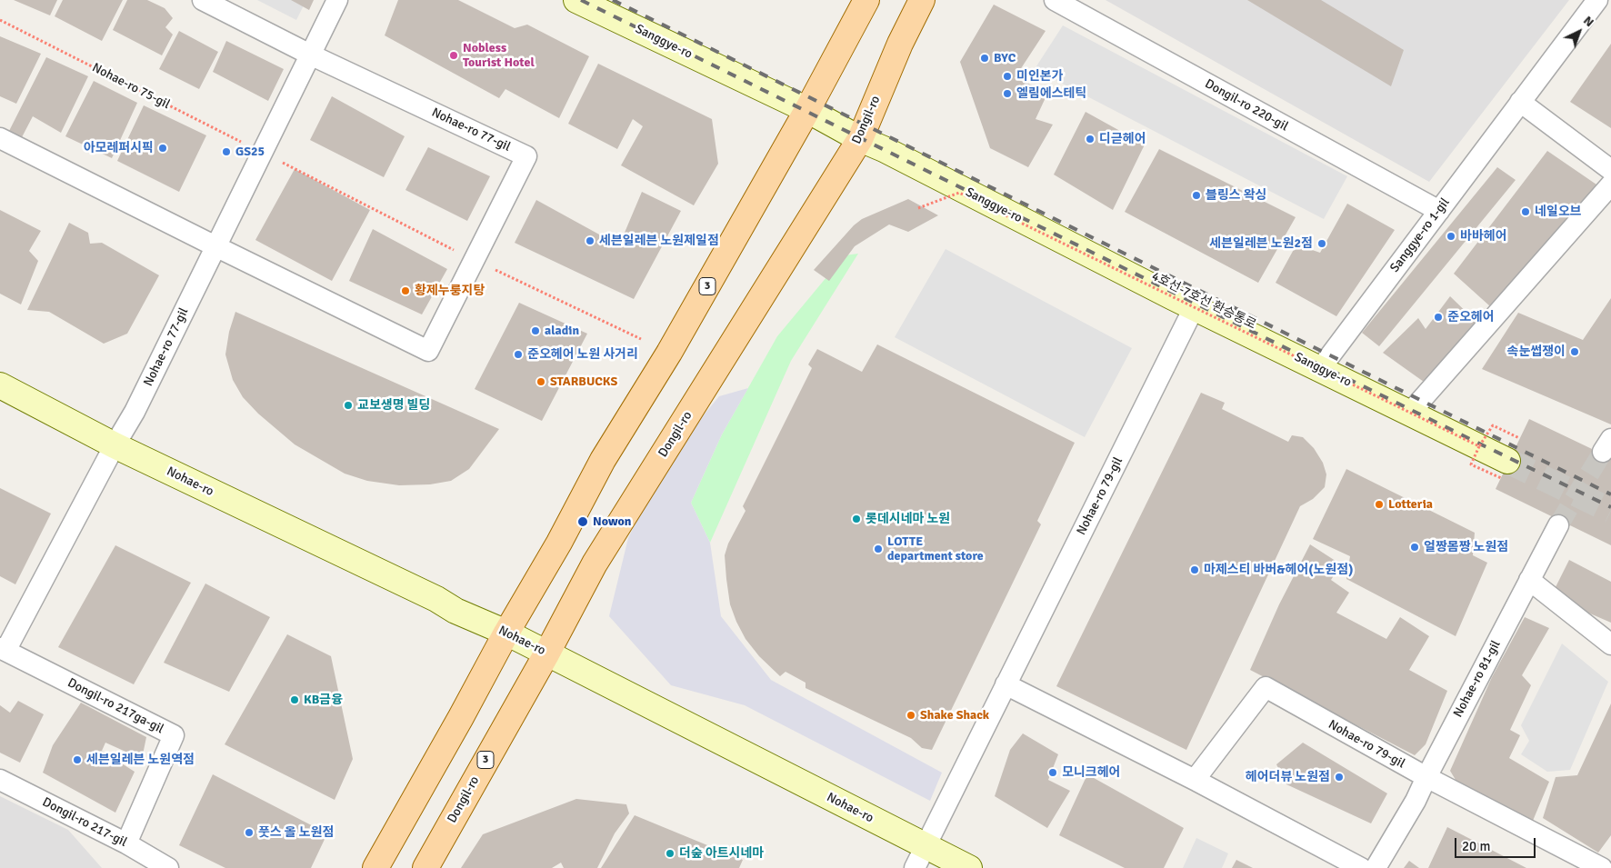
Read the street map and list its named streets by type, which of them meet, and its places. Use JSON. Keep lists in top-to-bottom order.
{
  "streets": {
    "main road": [
      "Sanggye-ro",
      "Dongil-ro",
      "3",
      "Nohae-ro"
    ],
    "street": [
      "Dongil-ro 220-gil",
      "Nohae-ro 77-gil",
      "Sanggye-ro 1-gil",
      "Nohae-ro 79-gil",
      "Nohae-ro 81-gil",
      "Dongil-ro 217ga-gil",
      "Dongil-ro 217-gil"
    ],
    "path": ["Nohae-ro 75-gil", "4호선-7호선 환승통로"]
  },
  "crossings": [
    ["Sanggye-ro", "Dongil-ro"],
    ["Sanggye-ro", "Sanggye-ro 1-gil"],
    ["Sanggye-ro", "3"],
    ["Sanggye-ro", "Nohae-ro 79-gil"],
    ["Nohae-ro 75-gil", "Nohae-ro 77-gil"],
    ["Dongil-ro 220-gil", "Sanggye-ro 1-gil"],
    ["Dongil-ro", "Nohae-ro"],
    ["Nohae-ro 77-gil", "Nohae-ro"],
    ["3", "Nohae-ro"],
    ["Nohae-ro", "Nohae-ro 79-gil"],
    ["Nohae-ro 79-gil", "Nohae-ro 81-gil"],
    ["Dongil-ro 217ga-gil", "Dongil-ro 217-gil"]
  ],
  "places": [
    "Nobless Tourist Hotel",
    "BYC",
    "미인본가",
    "엘림에스테틱",
    "디귿헤어",
    "아모레퍼시픽",
    "GS25",
    "블링스 왁싱",
    "네일오브",
    "바바헤어",
    "세븐일레븐 노원제일점",
    "세븐일레븐 노원2점",
    "황제누룽지탕",
    "준오헤어",
    "aladin",
    "속눈썹쟁이",
    "준오헤어 노원 사거리",
    "STARBUCKS",
    "교보생명 빌딩",
    "Lotteria",
    "롯데시네마 노원",
    "Nowon",
    "얼짱몸짱 노원점",
    "LOTTE department store",
    "마제스티 바버&헤어(노원점)",
    "KB금융",
    "Shake Shack",
    "세븐일레븐 노원역점",
    "모니크헤어",
    "헤어더뷰 노원점",
    "풋스 올 노원점",
    "더숲 아트시네마"
  ],
  "scale_bar": "20 m",
  "north": "top right"
}
